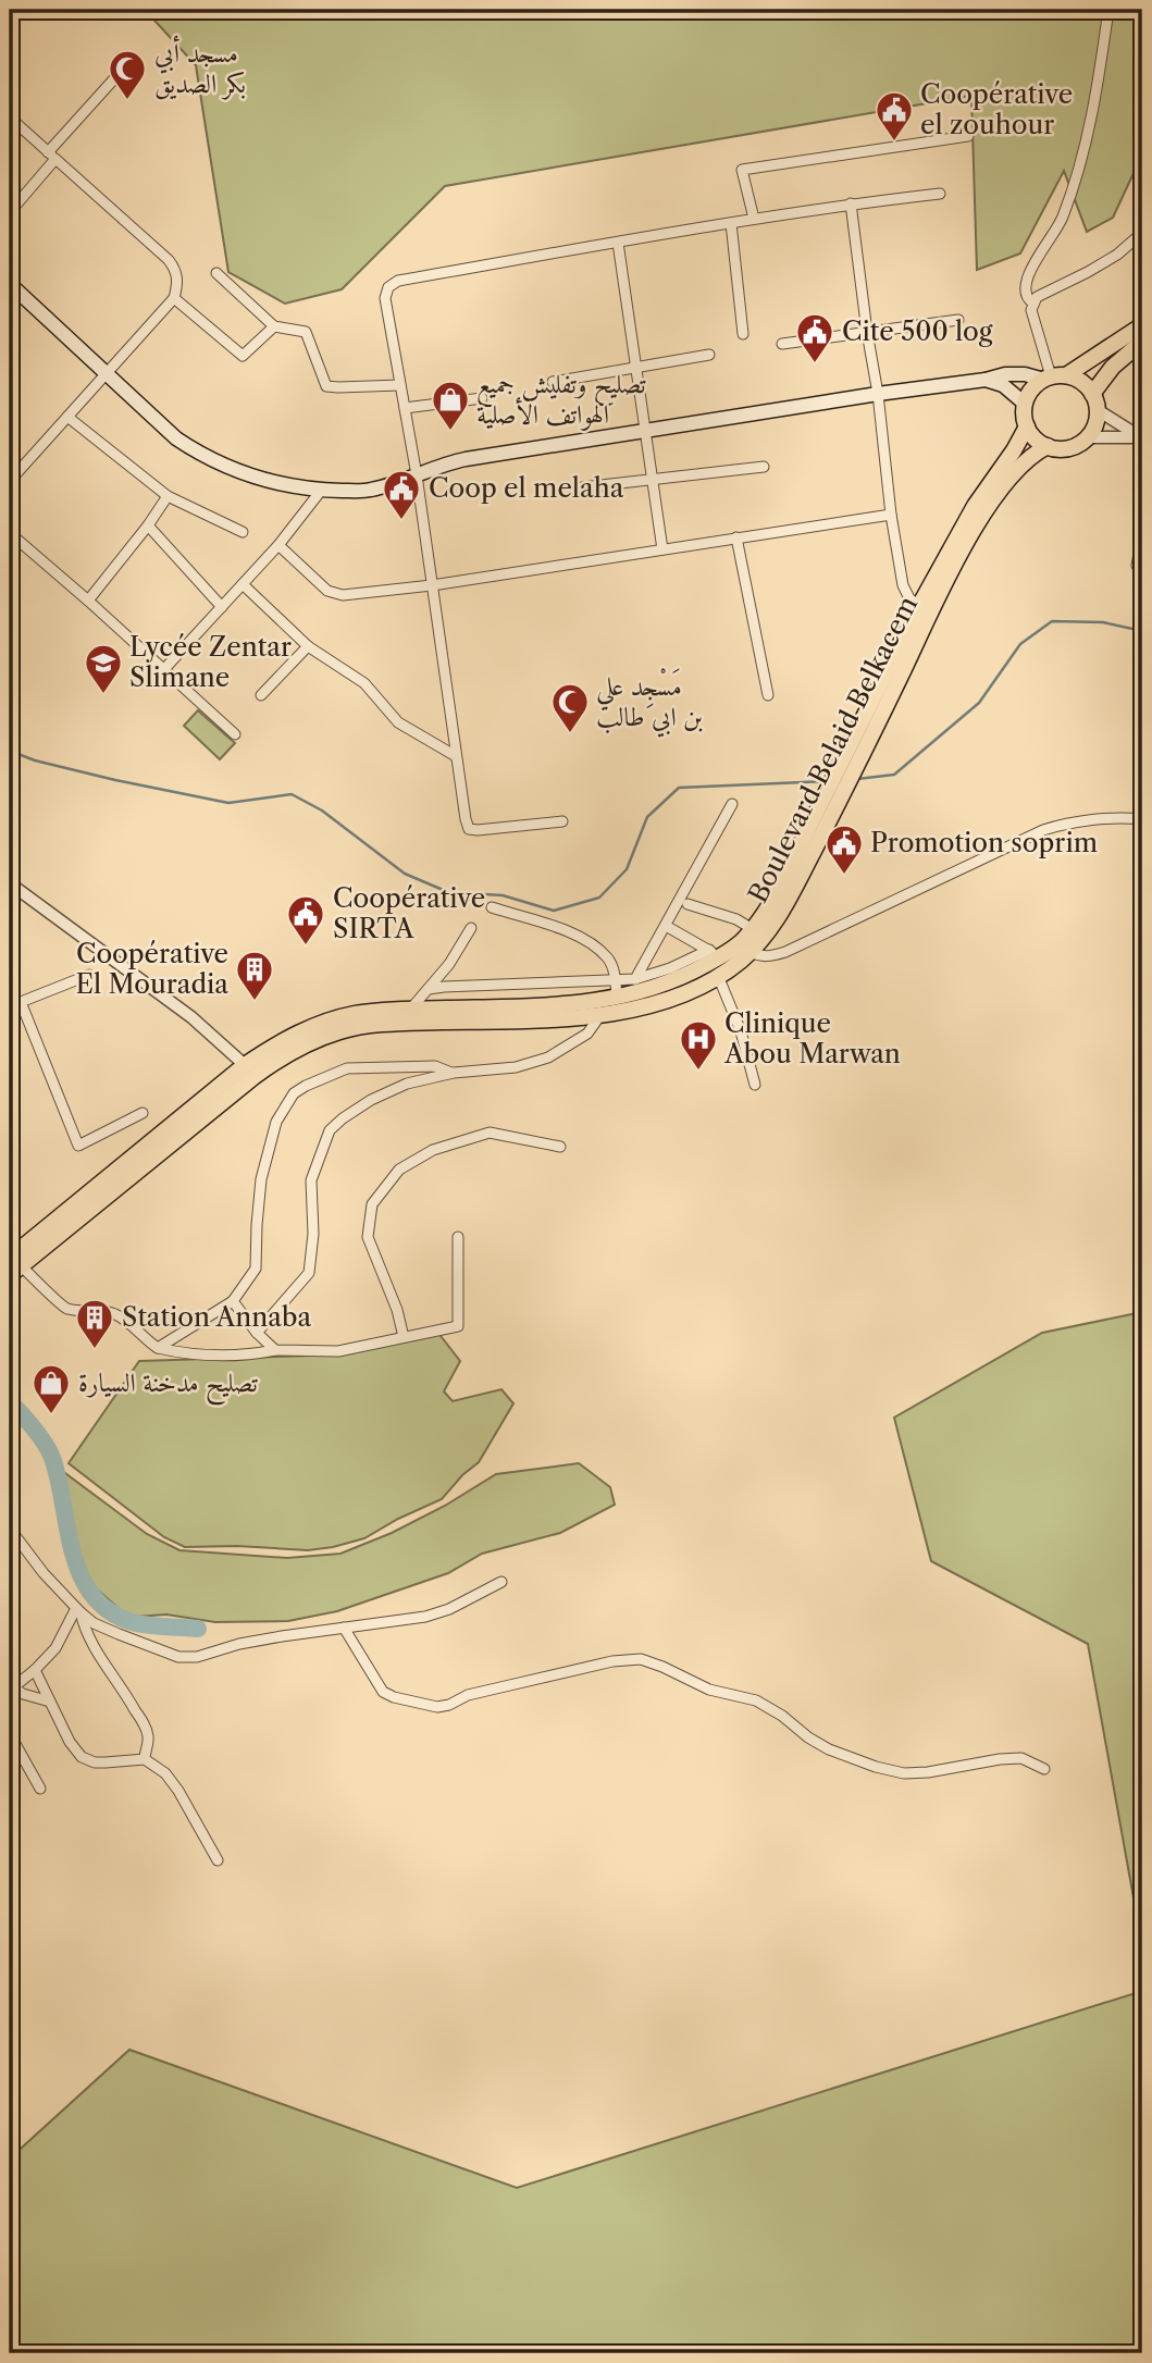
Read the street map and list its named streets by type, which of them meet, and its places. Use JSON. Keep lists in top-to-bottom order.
{
  "streets": {
    "main road": ["Boulevard Belaid Belkacem"]
  },
  "places": {
    "mosque": ["مسجد أبي بكر الصديق", "مَسْجِد علي بن ابي طالب"],
    "public building": [
      "Coopérative el zouhour",
      "Cite 500 log",
      "Coop el melaha",
      "Promotion soprim",
      "Coopérative SIRTA"
    ],
    "shop": ["تصليح وتفليش جميع الهواتف الأصلية", "تصليح مدخنة السيارة"],
    "school or university": ["Lycée Zentar Slimane"],
    "building": ["Coopérative El Mouradia", "Station Annaba"],
    "hospital": ["Clinique Abou Marwan"]
  }
}
